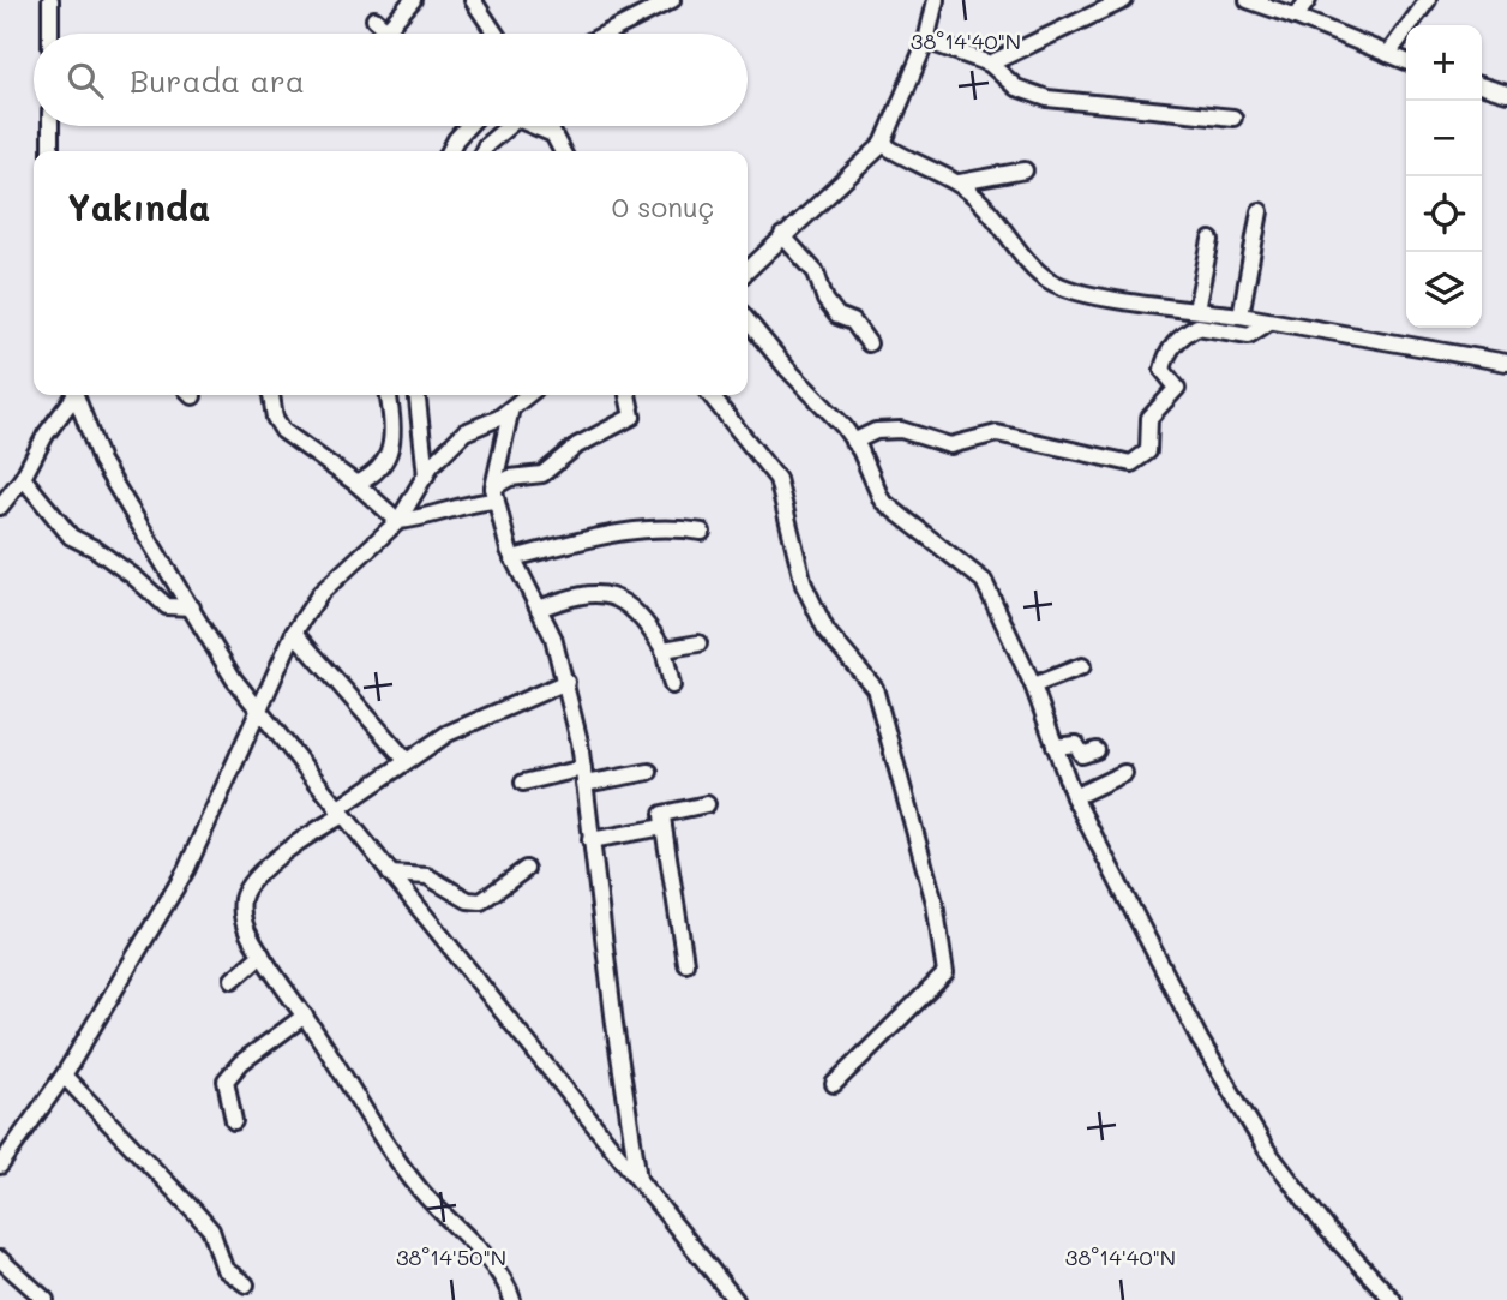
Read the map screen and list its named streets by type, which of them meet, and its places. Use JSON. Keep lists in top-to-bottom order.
{
  "page": {
    "map_buttons": ["+", "−"],
    "search": "Burada ara",
    "heading": ["Yakında", "0 sonuç"]
  },
  "coordinates": ["38°14'40\"N", "38°14'50\"N"]
}
